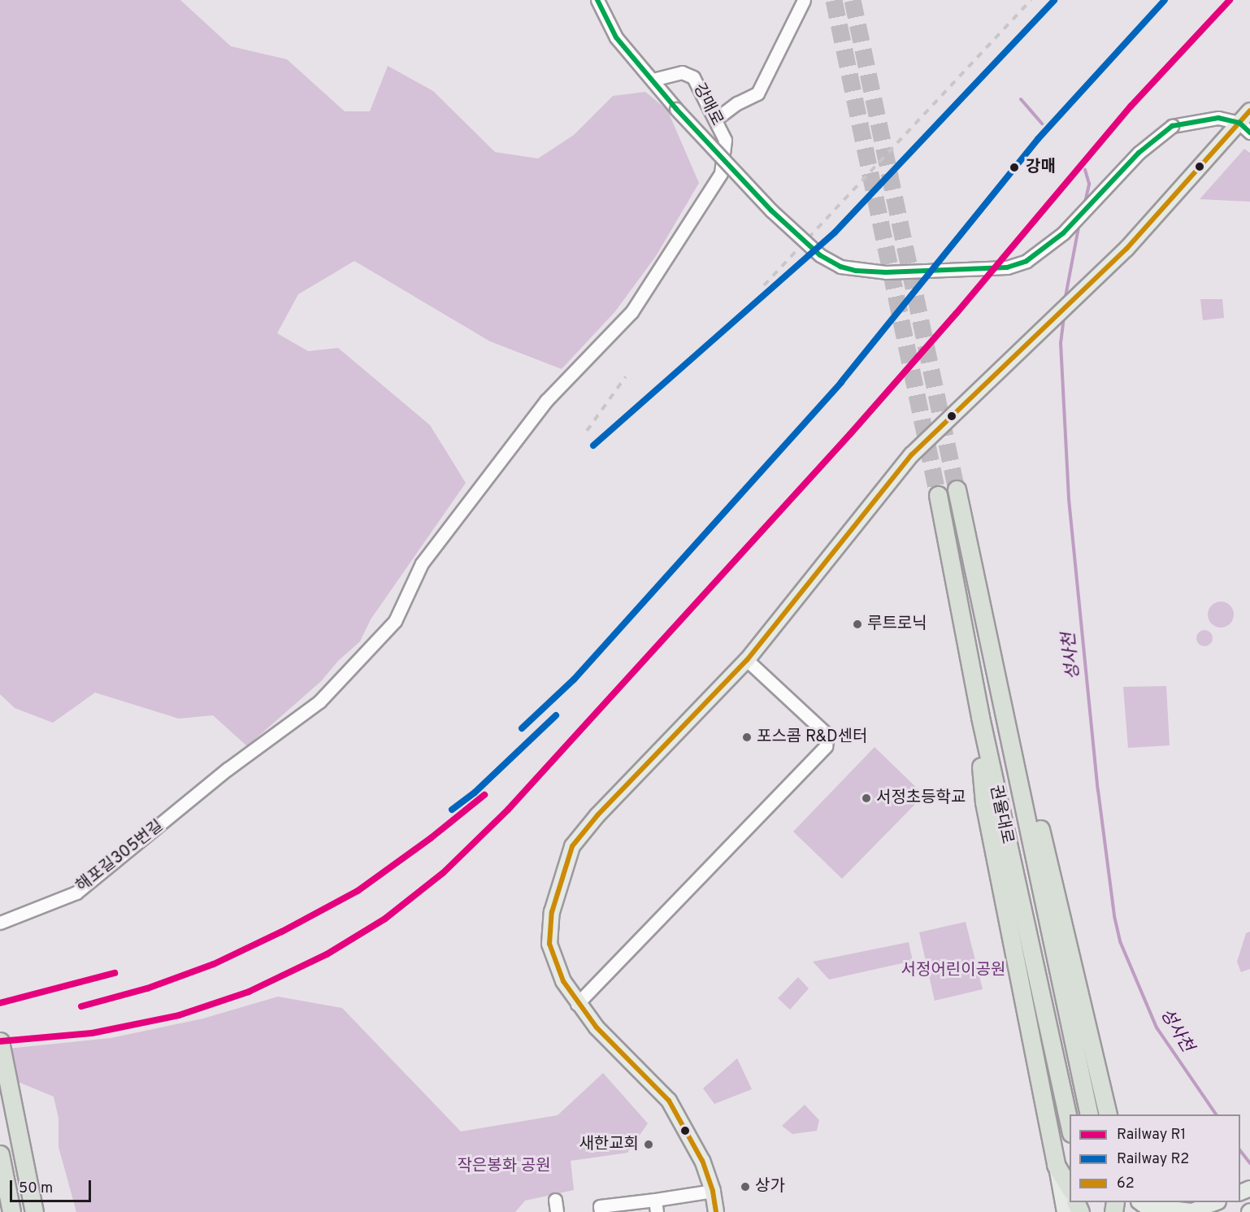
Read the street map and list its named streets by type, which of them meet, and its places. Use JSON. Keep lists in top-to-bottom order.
{
  "streets": {
    "highway": ["권율대로"],
    "street": ["강매로", "해포길305번길"]
  },
  "crossings": [
    ["강매로", "해포길305번길"]
  ],
  "water": ["성사천"],
  "parks": ["서정어린이공원", "작은봉화 공원"],
  "places": [
    "강매",
    "루트로닉",
    "포스콤 R&D센터",
    "서정초등학교",
    "새한교회",
    "상가"
  ],
  "lines": ["rail line R1", "rail line R2", "transit line 62"],
  "legend": ["Railway R1", "Railway R2", "62"],
  "scale_bar": "50 m"
}
